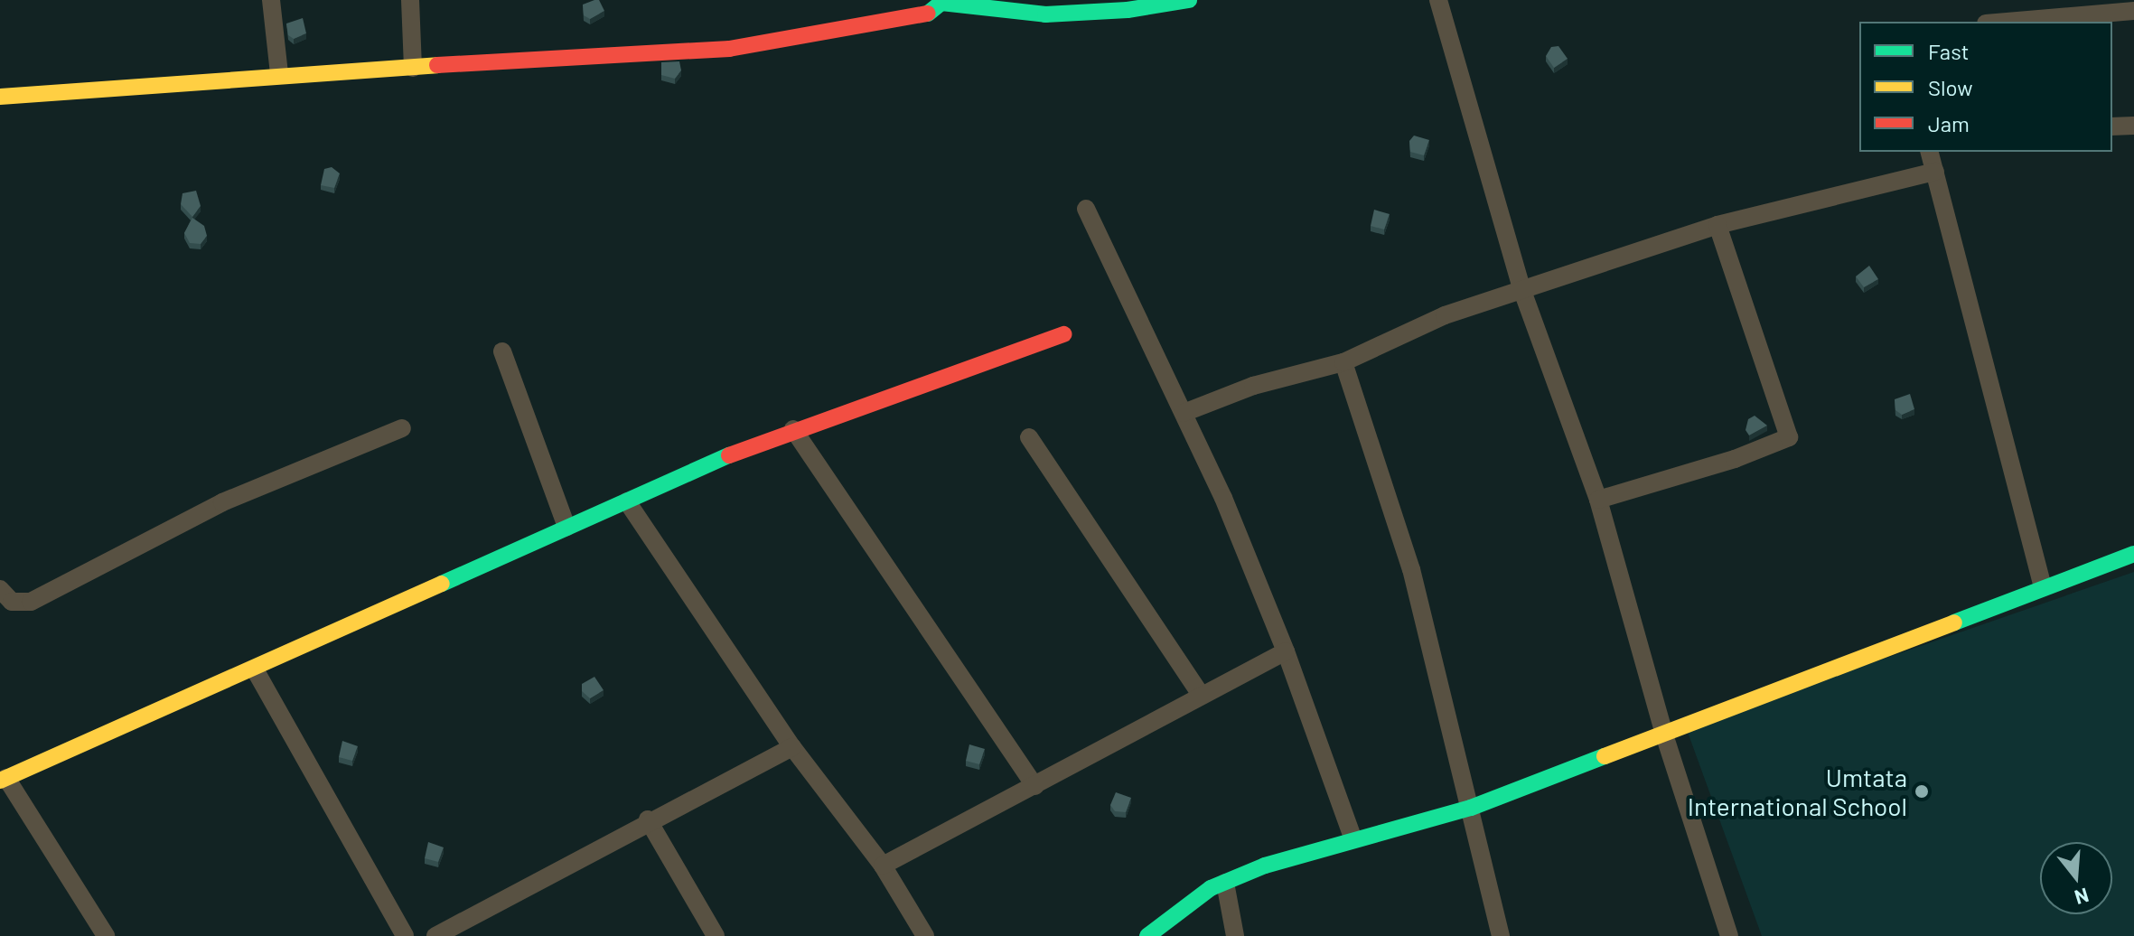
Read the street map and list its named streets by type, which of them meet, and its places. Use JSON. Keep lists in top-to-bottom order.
{
  "places": ["Umtata International School"],
  "legend": ["Fast", "Slow", "Jam"],
  "north": "bottom"
}
